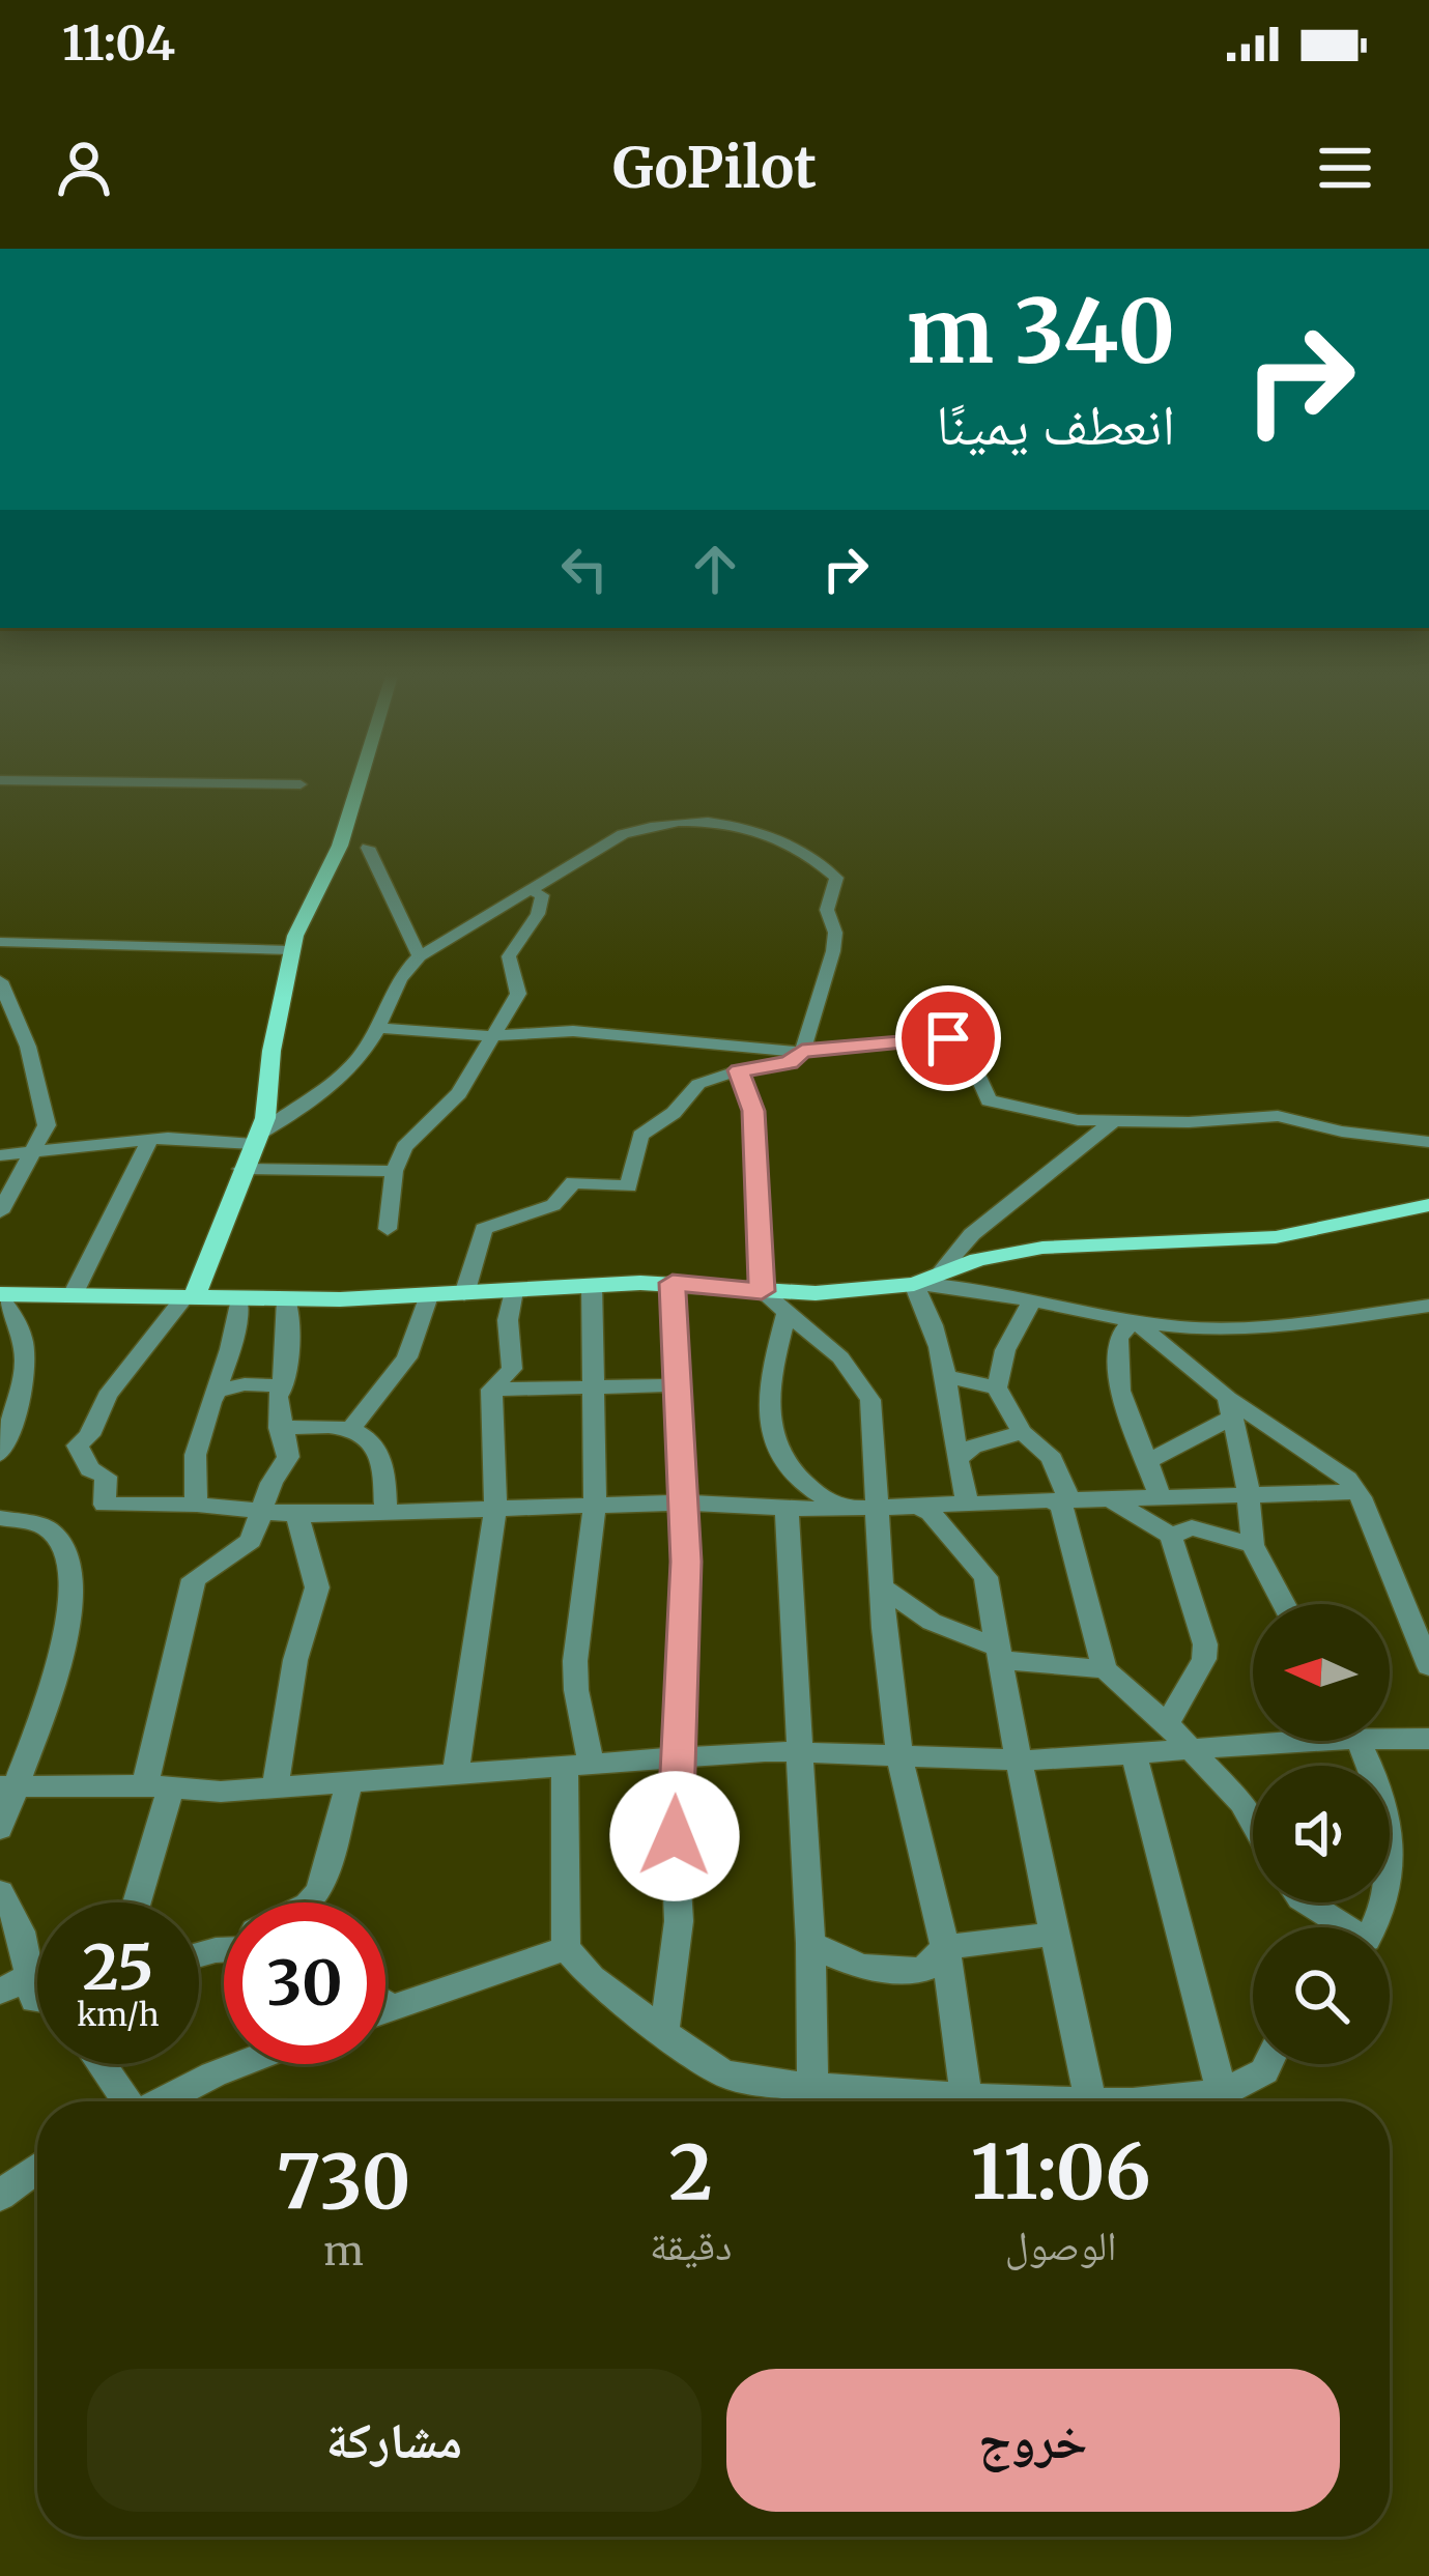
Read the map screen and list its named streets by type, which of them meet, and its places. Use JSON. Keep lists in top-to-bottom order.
{
  "north": "left",
  "page": {
    "status": "11:04",
    "header": "GoPilot",
    "turn": ["340 m", "انعطف يمينًا"],
    "speed": "25 km/h",
    "limit": "30",
    "eta": [
      "11:06",
      "الوصول",
      "2",
      "دقيقة",
      "730",
      "m"
    ],
    "buttons": ["خروج", "مشاركة"]
  }
}
